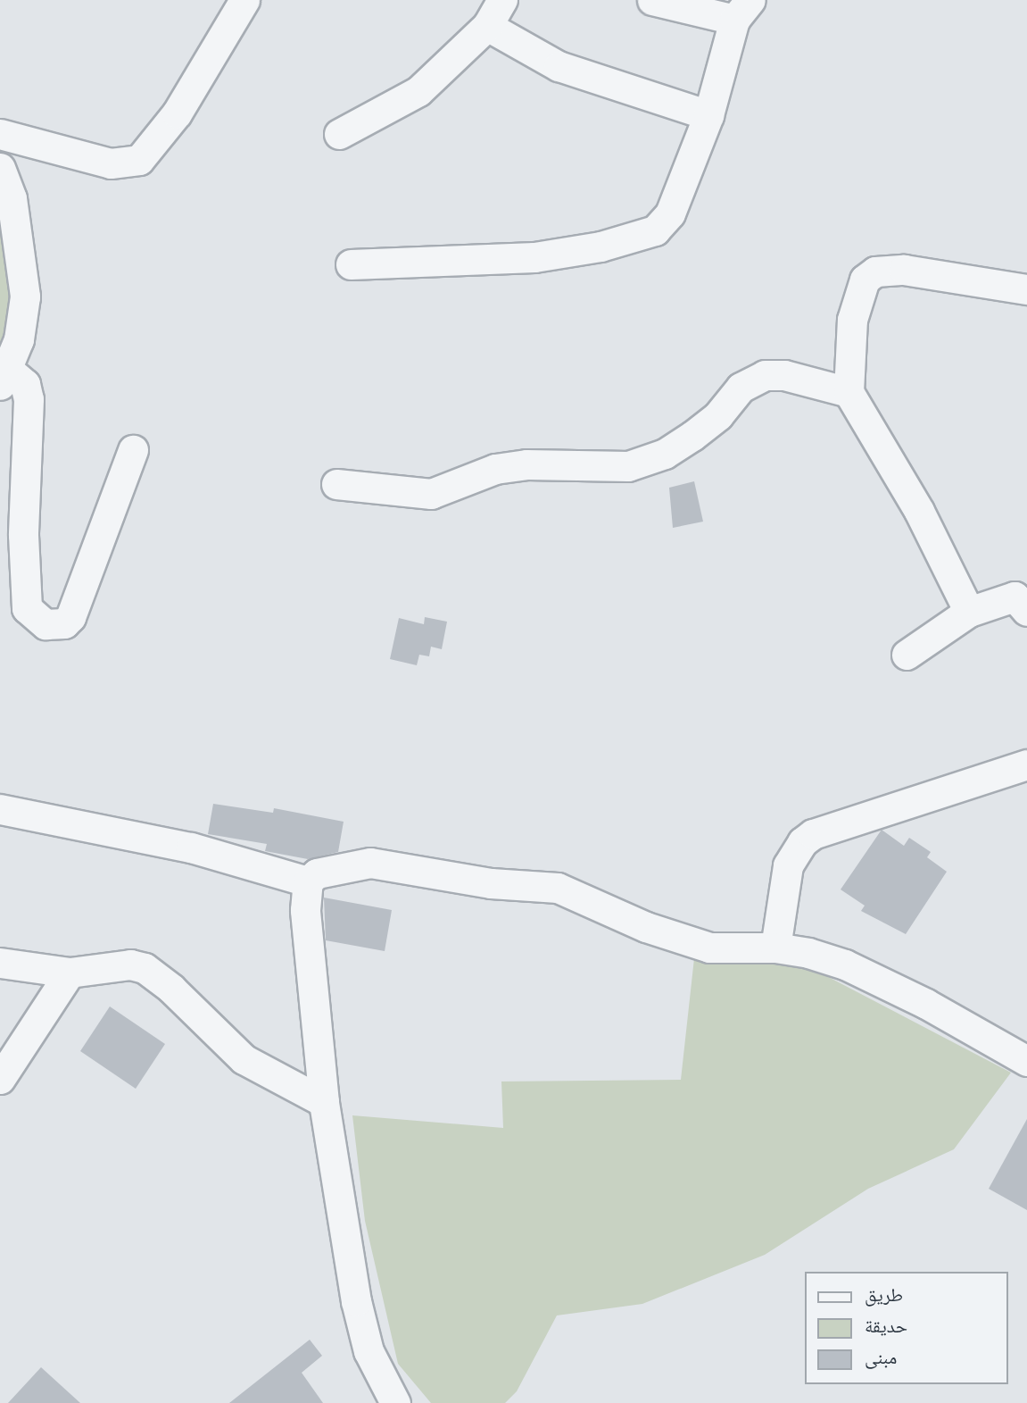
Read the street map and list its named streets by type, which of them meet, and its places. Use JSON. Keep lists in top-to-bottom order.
{
  "legend": ["طريق", "حديقة", "مبنى"]
}
